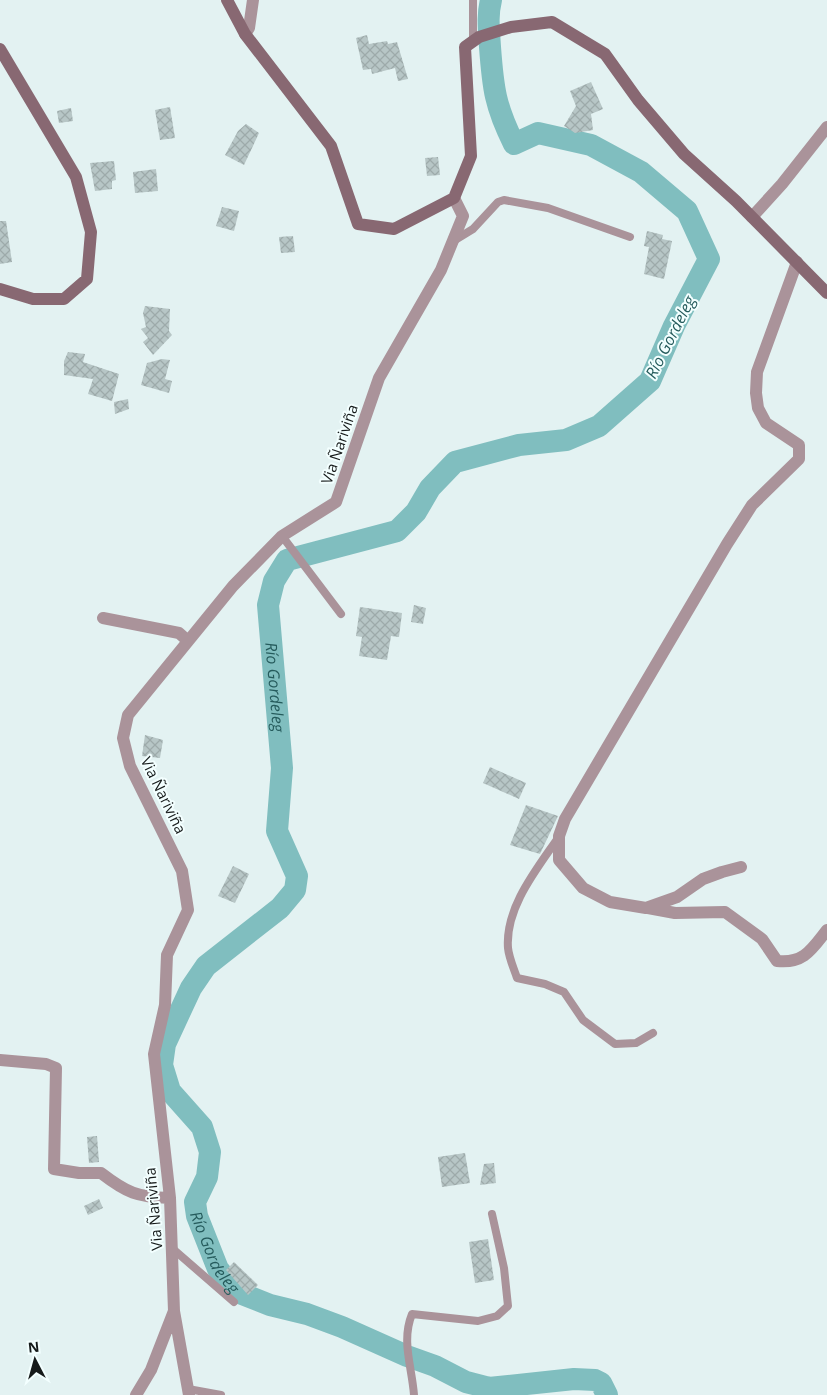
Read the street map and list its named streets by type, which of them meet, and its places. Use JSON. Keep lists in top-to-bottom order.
{
  "streets": {
    "street": ["Via Ñariviña"]
  },
  "water": ["Río Gordeleg"],
  "north": "top"
}
